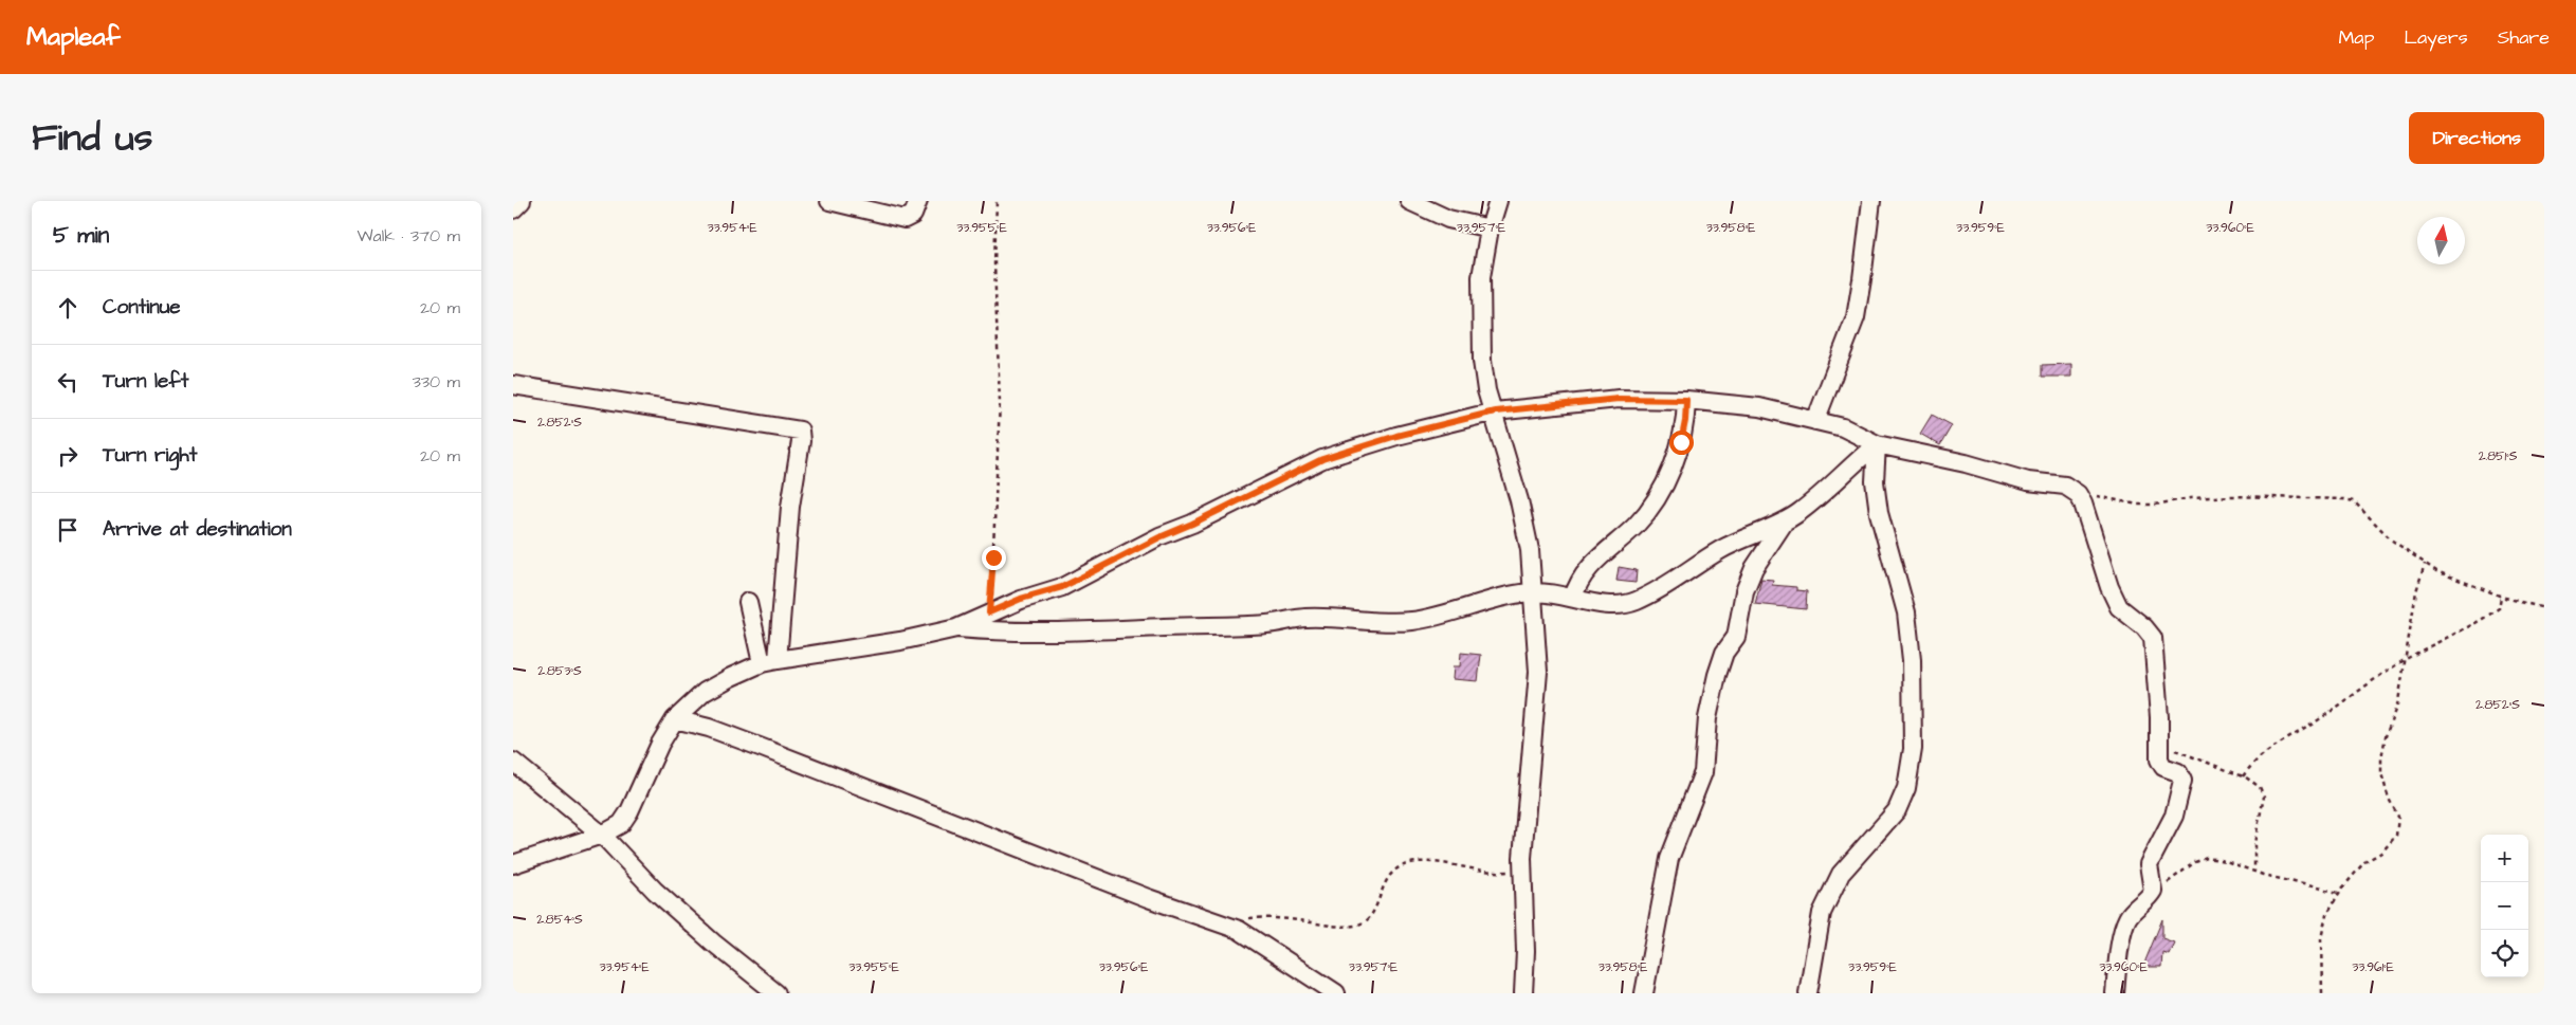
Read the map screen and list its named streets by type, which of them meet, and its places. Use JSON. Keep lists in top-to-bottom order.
{
  "north": "top",
  "page": {
    "header": "Mapleaf",
    "nav": ["Map", "Layers", "Share"],
    "title": "Find us",
    "buttons": "Directions",
    "heading": ["5 min", "Walk · 370 m"],
    "list": [
      ["Continue", "20 m"],
      ["Turn left", "330 m"],
      ["Turn right", "20 m"],
      "Arrive at destination"
    ],
    "map_buttons": ["+", "−"]
  },
  "coordinates": [
    "33.954°E",
    "33.955°E",
    "33.956°E",
    "33.957°E",
    "33.958°E",
    "33.959°E",
    "33.960°E",
    "2.852°S",
    "2.851°S",
    "2.853°S",
    "2.854°S",
    "33.961°E"
  ]
}
